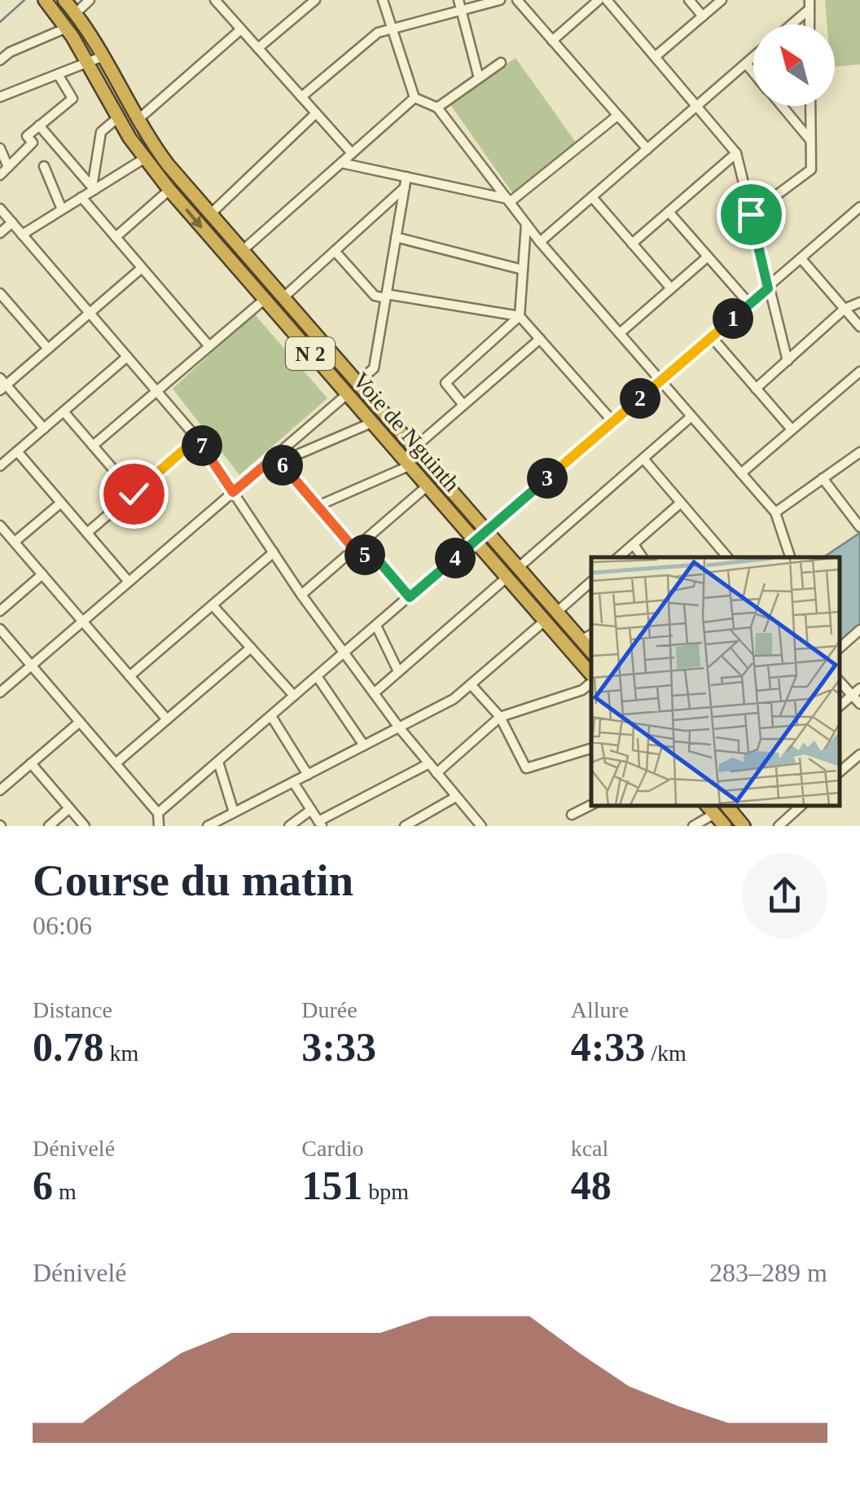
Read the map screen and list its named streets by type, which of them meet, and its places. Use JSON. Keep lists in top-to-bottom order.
{
  "streets": {
    "highway": ["N 2", "Voie de Nguinth"]
  },
  "north": "top left",
  "page": {
    "pins": [
      "1",
      "2",
      "7",
      "6",
      "3",
      "5",
      "4"
    ],
    "heading": ["Course du matin", "06:06"],
    "stats": [
      ["Distance", "0.78 km"],
      ["Durée", "3:33"],
      ["Allure", "4:33 /km"],
      ["Dénivelé", "6 m"],
      ["Cardio", "151 bpm"],
      ["kcal", "48"]
    ],
    "chart": ["Dénivelé", "283–289 m"]
  }
}
